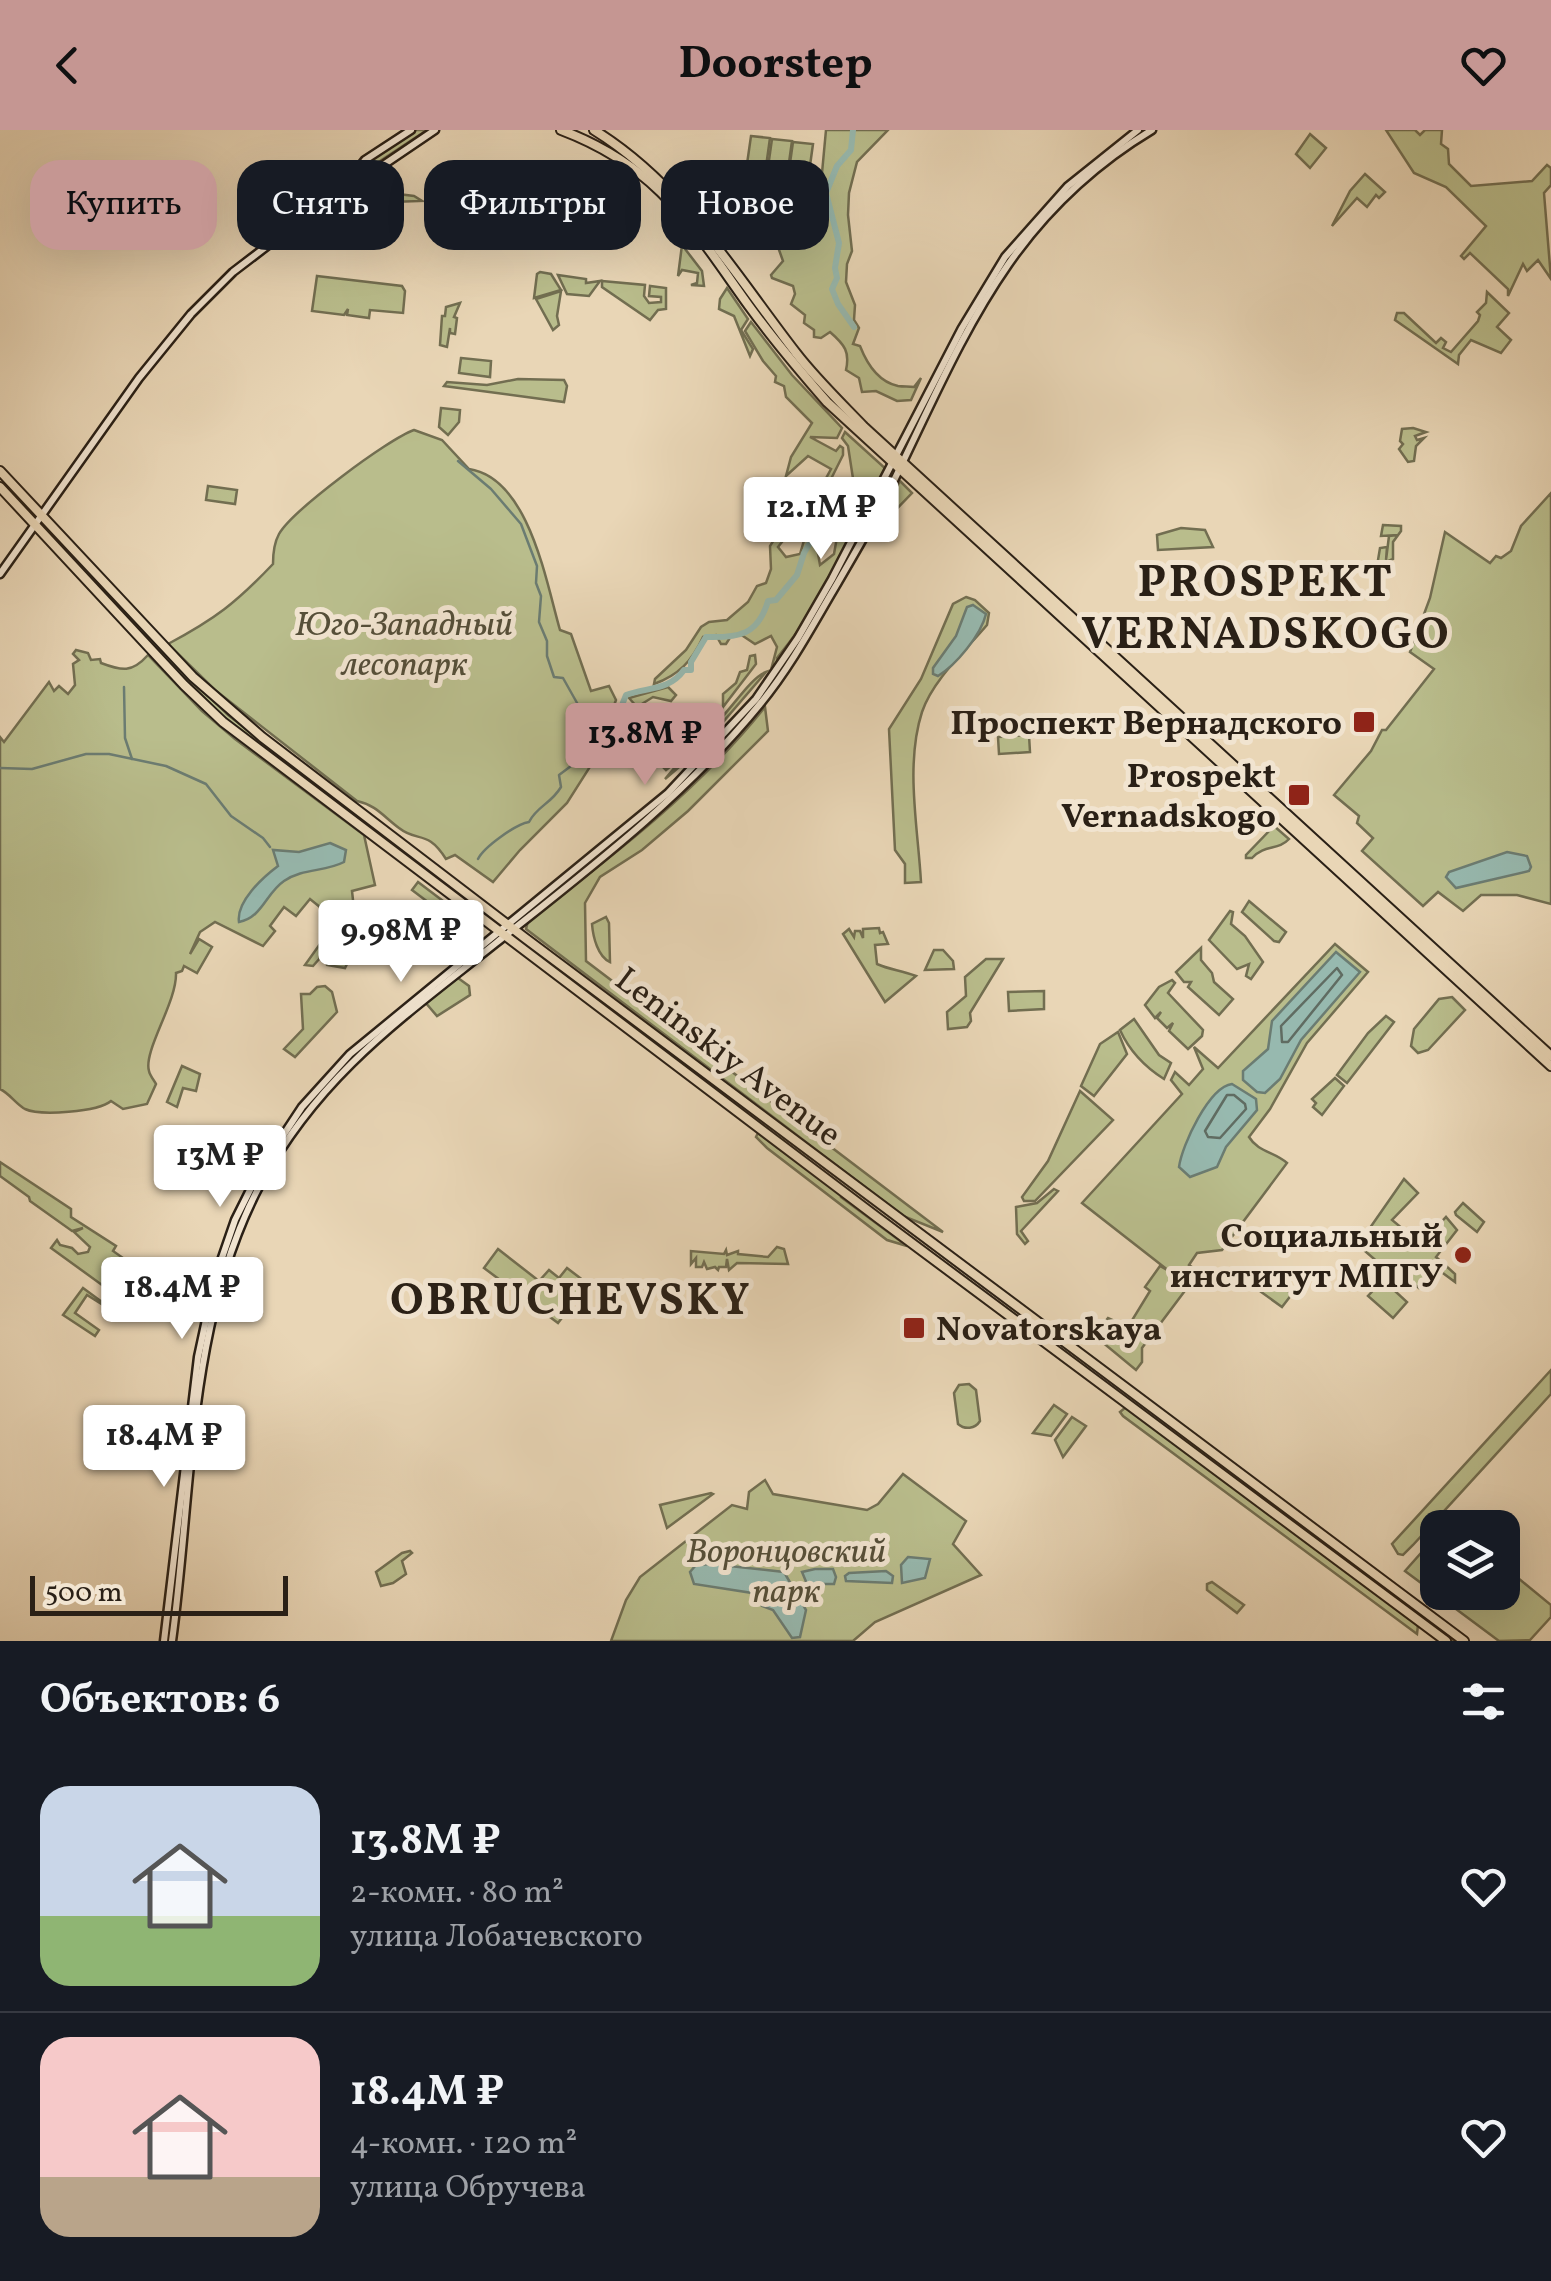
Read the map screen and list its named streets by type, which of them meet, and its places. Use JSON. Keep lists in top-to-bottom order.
{
  "streets": {
    "main road": ["Leninskiy Avenue"]
  },
  "districts": ["PROSPEKT VERNADSKOGO", "OBRUCHEVSKY"],
  "parks": ["Юго-Западный лесопарк", "Воронцовский парк"],
  "places": {
    "transit": ["Проспект Вернадского", "Prospekt Vernadskogo", "Novatorskaya"],
    "other": ["Социальный институт МПГУ"]
  },
  "scale_bar": "500 m",
  "page": {
    "header": "Doorstep",
    "chip": [
      "Купить",
      "Снять",
      "Фильтры",
      "Новое"
    ],
    "price": [
      "12.1M ₽",
      "13.8M ₽",
      "9.98M ₽",
      "13M ₽",
      "18.4M ₽",
      "18.4M ₽"
    ],
    "scale": "500 m",
    "heading": "Объектов: 6",
    "list": [
      {
        "name": "13.8M ₽",
        "note": "2-комн. · 80 m² · улица Лобачевского"
      },
      {
        "name": "18.4M ₽",
        "note": "4-комн. · 120 m² · улица Обручева"
      }
    ]
  }
}
